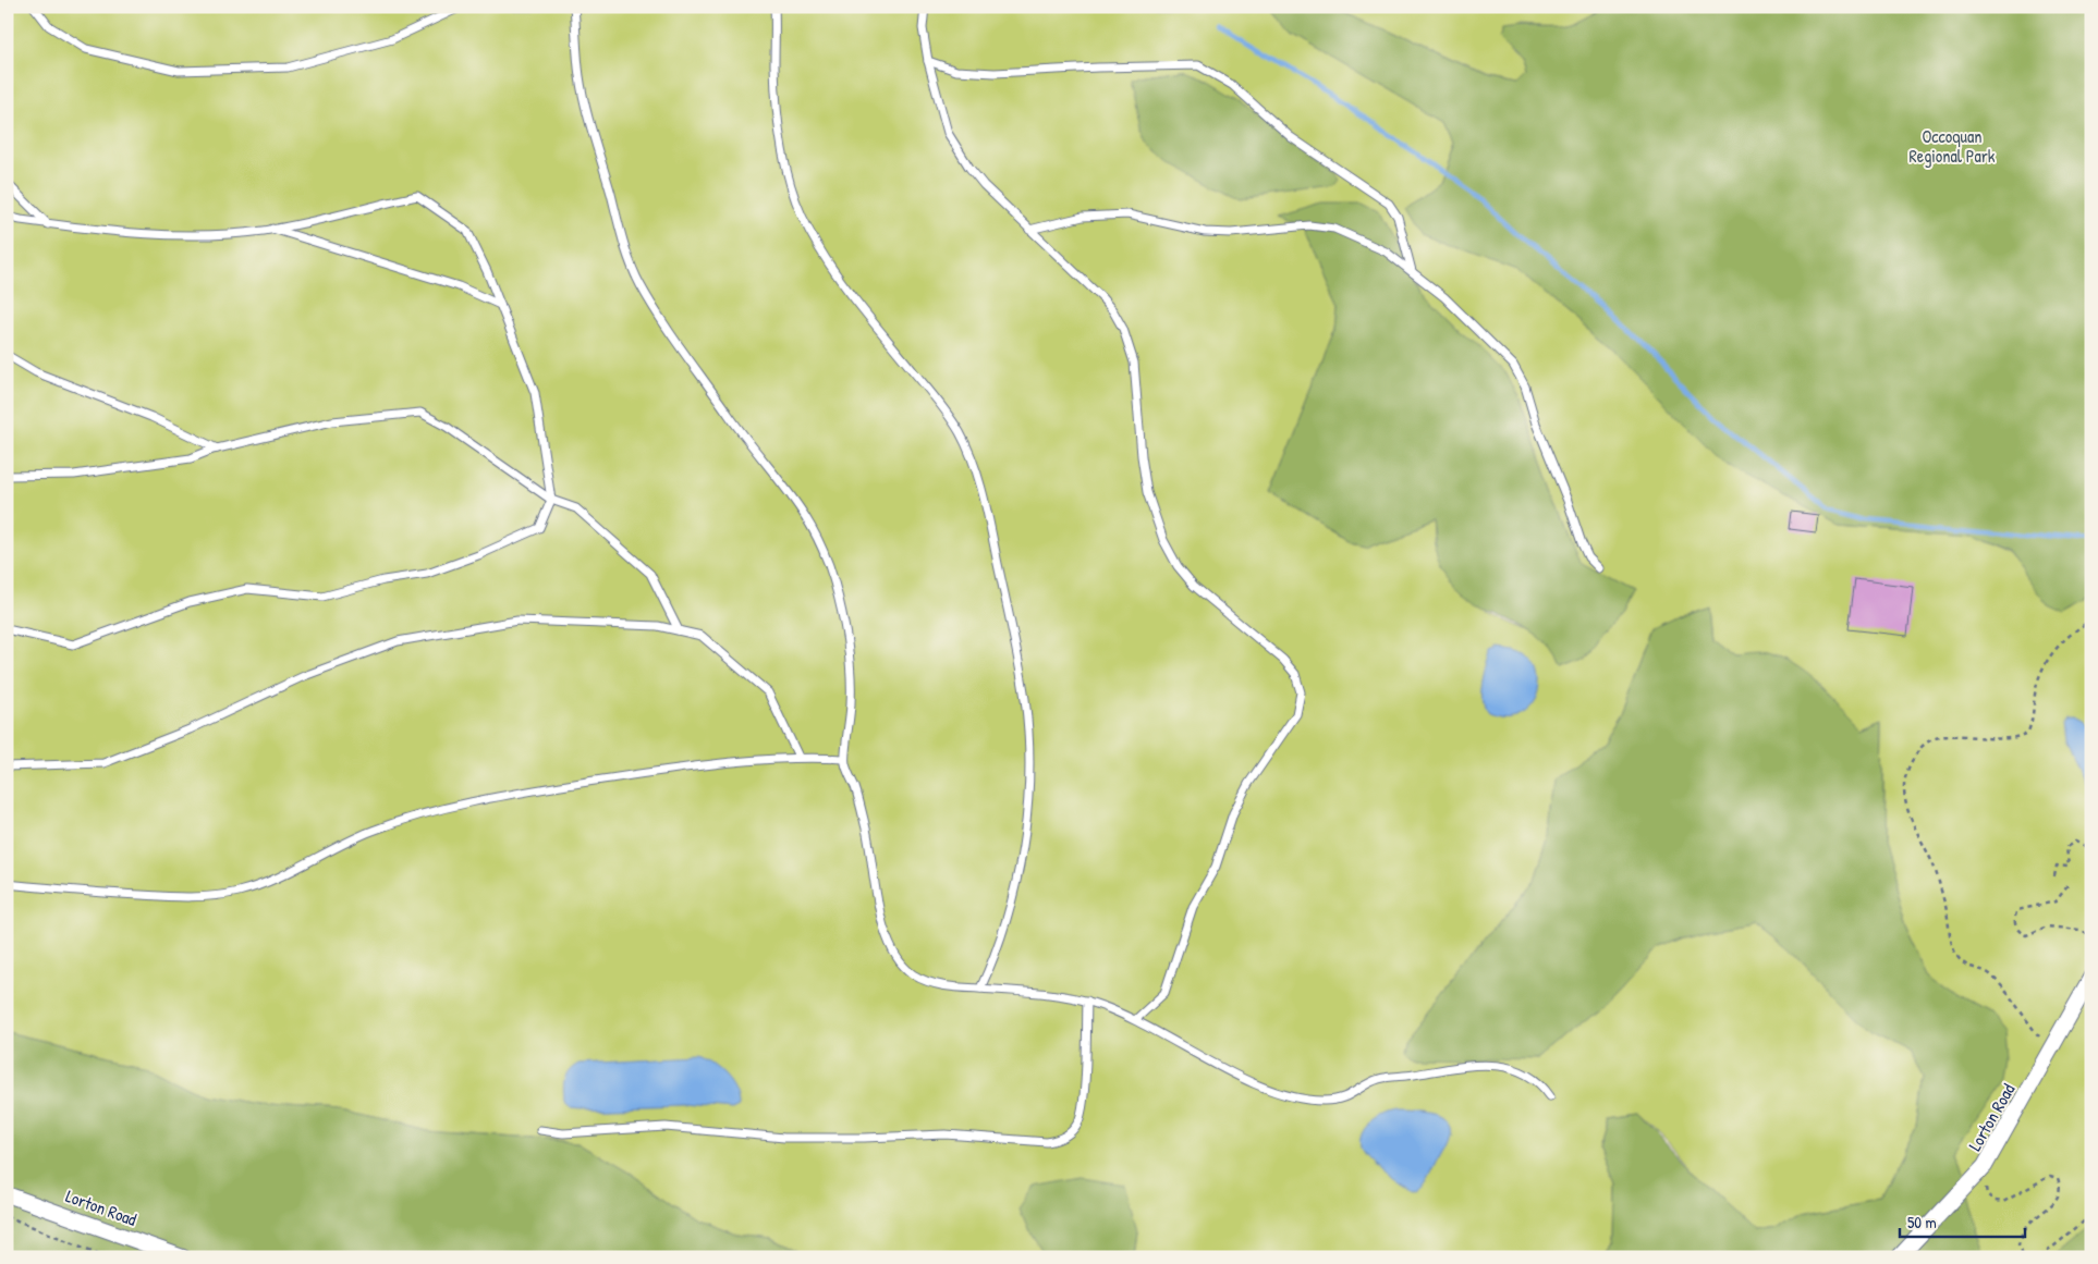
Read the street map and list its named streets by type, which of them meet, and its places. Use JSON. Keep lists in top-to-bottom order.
{
  "streets": {
    "street": ["Lorton Road"]
  },
  "parks": ["Occoquan Regional Park"],
  "scale_bar": "50 m"
}
